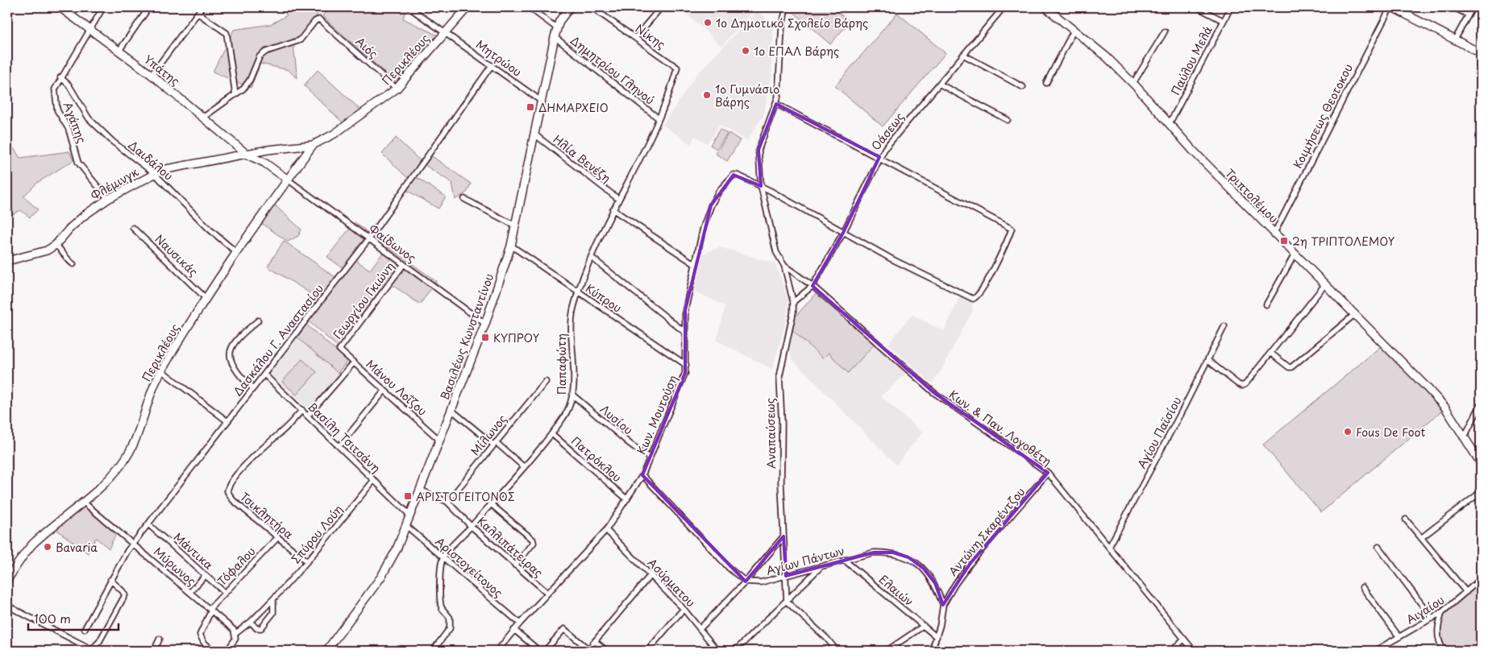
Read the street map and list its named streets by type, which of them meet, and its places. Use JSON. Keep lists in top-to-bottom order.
{
  "streets": {
    "street": [
      "Νίκης",
      "Αιός",
      "Μητρώου",
      "Περικλέους",
      "Παύλου Μελά",
      "Υπάτης",
      "Δημητρίου Γληνού",
      "Κοιμήσεως Θεοτοκου",
      "Αγάπης",
      "Οάσεως",
      "Ηλία Βενέζη",
      "Δαιδάλου",
      "Φλέμινγκ",
      "Τριπτολέμου",
      "Φαίδωνος",
      "Ναυσικάς",
      "Κύπρου",
      "Γεωργίου Γκιώνη",
      "Βασιλέως Κωνσταντίνου",
      "Δασκάλου Γ. Αναστασίου",
      "Παπαφώτη",
      "Μάνου Λοΐζου",
      "Κων. Μουτούση",
      "Λυσίου",
      "Κων. & Παν. Λογοθέτη",
      "Αγίου Παϊσίου",
      "Αναπαύσεως",
      "Μίλωνος",
      "Βασίλη Τσιτσάνη",
      "Πατρόκλου",
      "Τσικλητήρα",
      "Αντώνη Σκαρέντζου",
      "Σπύρου Λούη",
      "Καλλιπάτειρας",
      "Μάντικα",
      "Αγίων Πάντων",
      "Μύρωνος",
      "Τόφαλου",
      "Αριστογείτονος",
      "Ασύρματου",
      "Ελαιών",
      "Αιγαίου"
    ]
  },
  "crossings": [
    ["Νίκης", "Παπαφώτη"],
    ["Αιός", "Περικλέους"],
    ["Μητρώου", "Περικλέους"],
    ["Μητρώου", "Βασιλέως Κωνσταντίνου"],
    ["Μητρώου", "Δασκάλου Γ. Αναστασίου"],
    ["Περικλέους", "Υπάτης"],
    ["Περικλέους", "Δαιδάλου"],
    ["Περικλέους", "Φλέμινγκ"],
    ["Περικλέους", "Φαίδωνος"],
    ["Περικλέους", "Ναυσικάς"],
    ["Περικλέους", "Μύρωνος"],
    ["Παύλου Μελά", "Τριπτολέμου"],
    ["Υπάτης", "Αγάπης"],
    ["Υπάτης", "Φλέμινγκ"],
    ["Υπάτης", "Φαίδωνος"],
    ["Δημητρίου Γληνού", "Βασιλέως Κωνσταντίνου"],
    ["Δημητρίου Γληνού", "Παπαφώτη"],
    ["Κοιμήσεως Θεοτοκου", "Τριπτολέμου"],
    ["Αγάπης", "Δαιδάλου"],
    ["Αγάπης", "Φλέμινγκ"],
    ["Οάσεως", "Κων. Μουτούση"],
    ["Οάσεως", "Κων. & Παν. Λογοθέτη"],
    ["Ηλία Βενέζη", "Βασιλέως Κωνσταντίνου"],
    ["Ηλία Βενέζη", "Παπαφώτη"],
    ["Δαιδάλου", "Φλέμινγκ"],
    ["Φαίδωνος", "Γεωργίου Γκιώνη"],
    ["Φαίδωνος", "Βασιλέως Κωνσταντίνου"],
    ["Φαίδωνος", "Δασκάλου Γ. Αναστασίου"],
    ["Κύπρου", "Βασιλέως Κωνσταντίνου"],
    ["Κύπρου", "Παπαφώτη"],
    ["Κύπρου", "Κων. Μουτούση"],
    ["Γεωργίου Γκιώνη", "Μάνου Λοΐζου"],
    ["Βασιλέως Κωνσταντίνου", "Μάνου Λοΐζου"],
    ["Βασιλέως Κωνσταντίνου", "Βασίλη Τσιτσάνη"],
    ["Βασιλέως Κωνσταντίνου", "Καλλιπάτειρας"],
    ["Βασιλέως Κωνσταντίνου", "Αριστογείτονος"],
    ["Δασκάλου Γ. Αναστασίου", "Βασίλη Τσιτσάνη"],
    ["Δασκάλου Γ. Αναστασίου", "Μάντικα"],
    ["Δασκάλου Γ. Αναστασίου", "Μύρωνος"],
    ["Παπαφώτη", "Λυσίου"],
    ["Παπαφώτη", "Πατρόκλου"],
    ["Παπαφώτη", "Καλλιπάτειρας"],
    ["Παπαφώτη", "Αριστογείτονος"],
    ["Κων. Μουτούση", "Λυσίου"],
    ["Κων. Μουτούση", "Πατρόκλου"],
    ["Κων. Μουτούση", "Καλλιπάτειρας"],
    ["Κων. Μουτούση", "Αριστογείτονος"],
    ["Κων. Μουτούση", "Ασύρματου"],
    ["Κων. & Παν. Λογοθέτη", "Αγίου Παϊσίου"],
    ["Κων. & Παν. Λογοθέτη", "Αναπαύσεως"],
    ["Κων. & Παν. Λογοθέτη", "Αντώνη Σκαρέντζου"],
    ["Αναπαύσεως", "Αγίων Πάντων"],
    ["Μίλωνος", "Καλλιπάτειρας"],
    ["Βασίλη Τσιτσάνη", "Τσικλητήρα"],
    ["Βασίλη Τσιτσάνη", "Σπύρου Λούη"],
    ["Τσικλητήρα", "Σπύρου Λούη"],
    ["Τσικλητήρα", "Τόφαλου"],
    ["Αντώνη Σκαρέντζου", "Αγίων Πάντων"],
    ["Σπύρου Λούη", "Μύρωνος"],
    ["Μάντικα", "Τόφαλου"],
    ["Αγίων Πάντων", "Ελαιών"],
    ["Μύρωνος", "Τόφαλου"]
  ],
  "places": {
    "other": [
      "1ο Δημοτικό Σχολείο Βάρης",
      "1ο ΕΠΑΛ Βάρης",
      "1ο Γυμνάσιο Βάρης",
      "Fous De Foot",
      "Bavaria"
    ],
    "transit": [
      "ΔΗΜΑΡΧΕΙΟ",
      "2η ΤΡΙΠΤΟΛΕΜΟΥ",
      "ΚΥΠΡΟΥ",
      "ΑΡΙΣΤΟΓΕΙΤΟΝΟΣ"
    ]
  },
  "scale_bar": "100 m"
}
